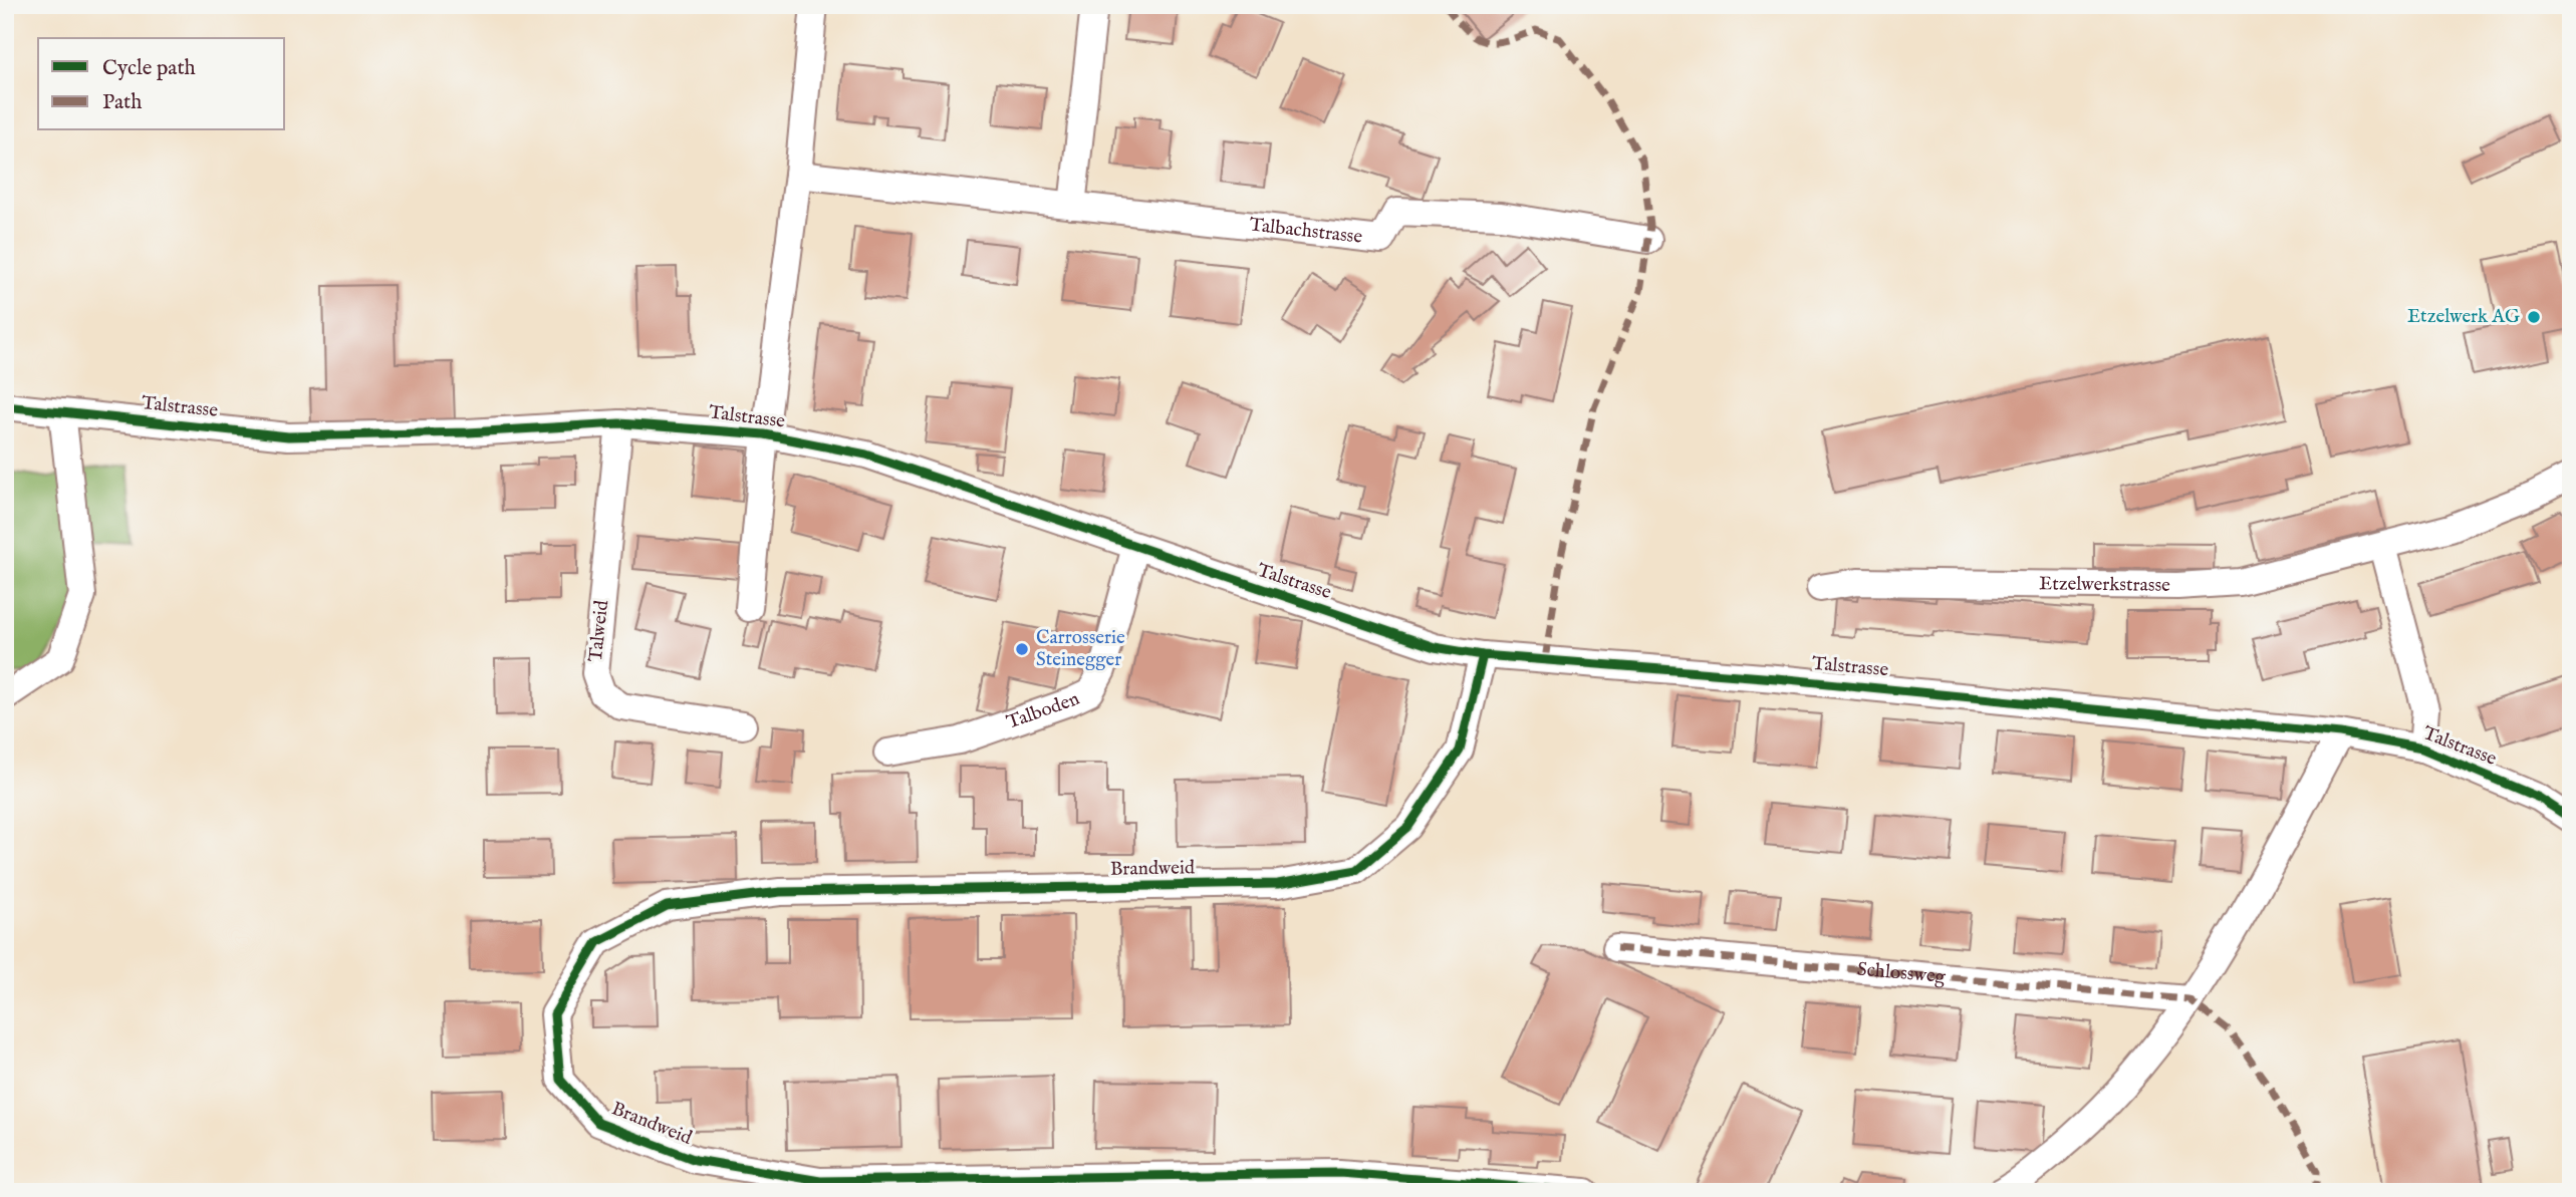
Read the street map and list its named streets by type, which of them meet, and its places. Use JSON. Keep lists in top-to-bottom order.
{
  "streets": {
    "street": [
      "Talbachstrasse",
      "Talstrasse",
      "Etzelwerkstrasse",
      "Talweid",
      "Talboden",
      "Brandweid",
      "Schlossweg"
    ]
  },
  "crossings": [
    ["Talstrasse", "Talweid"],
    ["Talstrasse", "Talboden"],
    ["Talstrasse", "Brandweid"]
  ],
  "places": ["Etzelwerk AG", "Carrosserie Steinegger"],
  "legend": ["Cycle path", "Path"]
}
